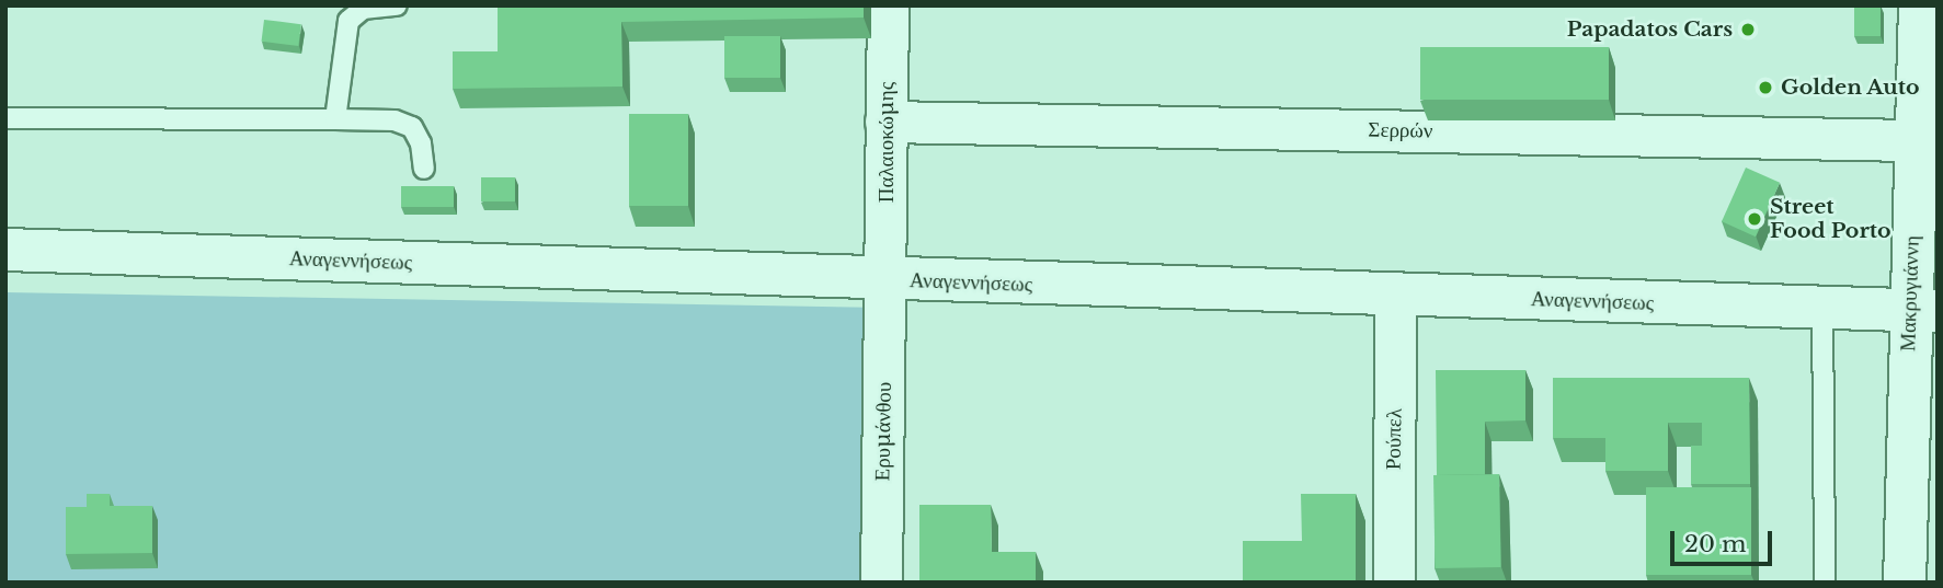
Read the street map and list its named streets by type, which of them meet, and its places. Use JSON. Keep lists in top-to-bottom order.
{
  "streets": {
    "street": [
      "Σερρών",
      "Παλαιοκώμης",
      "Αναγεννήσεως",
      "Μακρυγιάννη",
      "Ερυμάνθου",
      "Ρούπελ"
    ]
  },
  "crossings": [
    ["Σερρών", "Παλαιοκώμης"],
    ["Σερρών", "Μακρυγιάννη"],
    ["Παλαιοκώμης", "Αναγεννήσεως"],
    ["Παλαιοκώμης", "Ερυμάνθου"],
    ["Αναγεννήσεως", "Μακρυγιάννη"],
    ["Αναγεννήσεως", "Ερυμάνθου"],
    ["Αναγεννήσεως", "Ρούπελ"]
  ],
  "places": ["Papadatos Cars", "Golden Auto", "Street Food Porto"],
  "scale_bar": "20 m"
}
